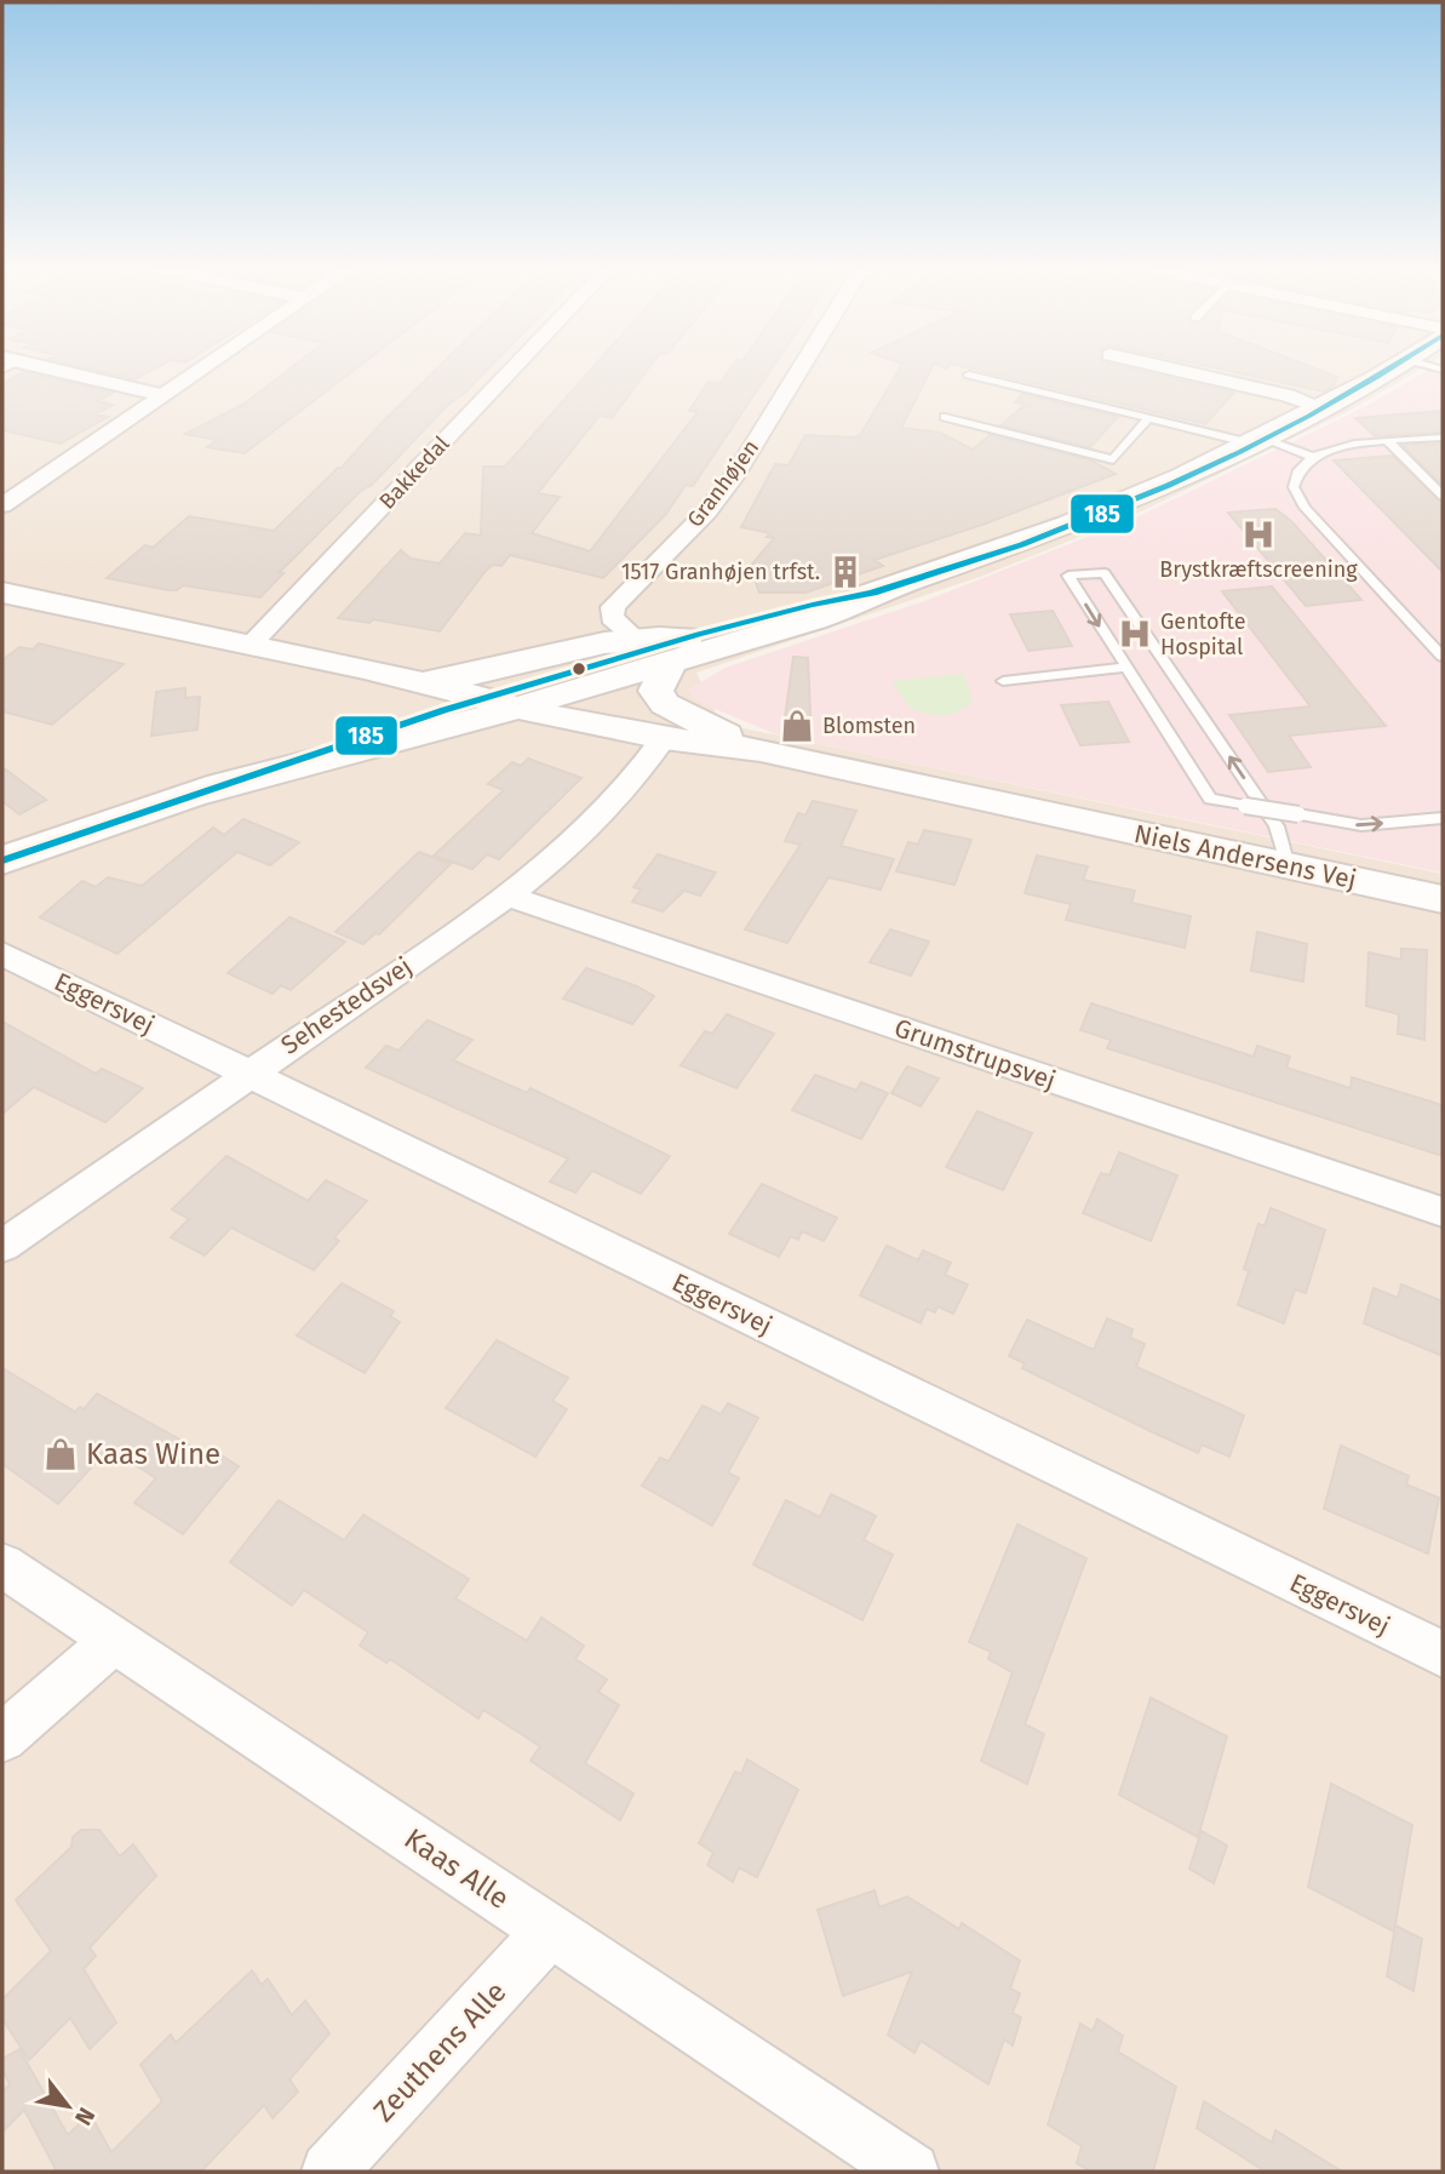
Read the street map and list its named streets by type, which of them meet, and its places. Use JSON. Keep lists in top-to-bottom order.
{
  "streets": {
    "street": [
      "Bakkedal",
      "Granhøjen",
      "Niels Andersens Vej",
      "Eggersvej",
      "Sehestedsvej",
      "Grumstrupsvej",
      "Kaas Alle",
      "Zeuthens Alle"
    ]
  },
  "crossings": [
    ["Bakkedal", "Niels Andersens Vej"],
    ["Niels Andersens Vej", "Sehestedsvej"],
    ["Eggersvej", "Sehestedsvej"],
    ["Sehestedsvej", "Grumstrupsvej"],
    ["Kaas Alle", "Zeuthens Alle"]
  ],
  "places": {
    "hospital": ["Brystkræftscreening", "Gentofte Hospital"],
    "building": ["1517 Granhøjen trfst."],
    "shop": ["Blomsten", "Kaas Wine"]
  },
  "lines": ["transit line 185"],
  "north": "bottom right"
}
